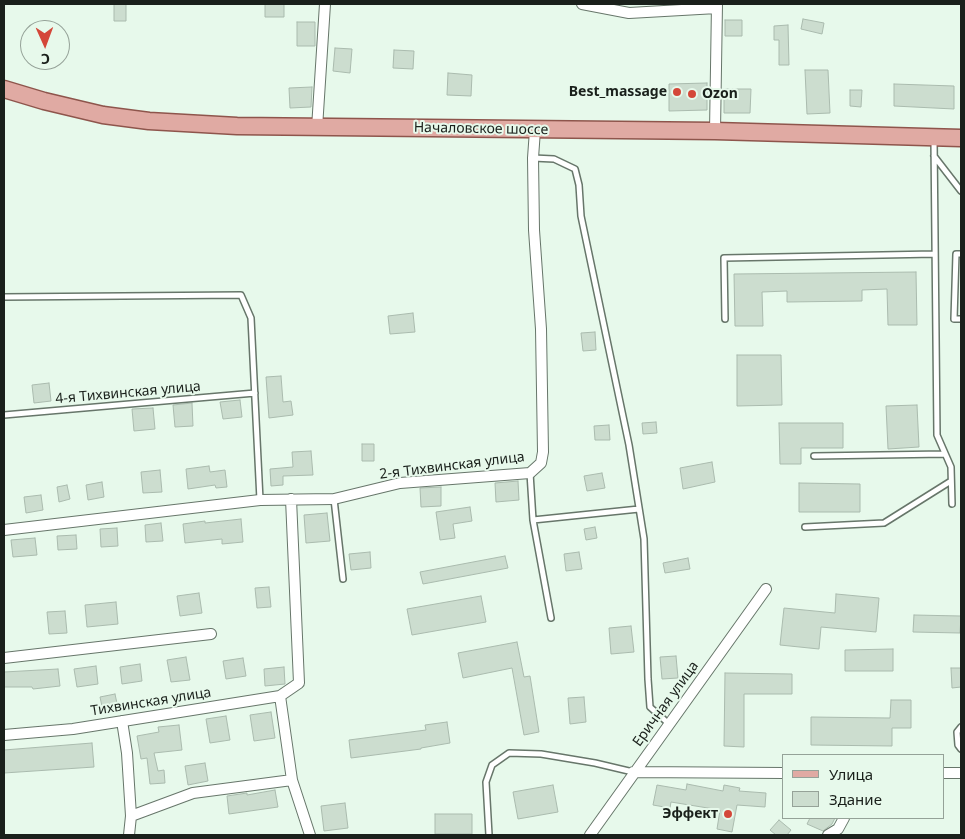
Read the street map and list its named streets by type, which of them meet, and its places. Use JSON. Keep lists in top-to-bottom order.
{
  "streets": {
    "main road": ["Началовское шоссе"],
    "street": ["2-я Тихвинская улица", "Тихвинская улица", "Еричная улица"],
    "lane": ["4-я Тихвинская улица"]
  },
  "crossings": [
    ["Началовское шоссе", "2-я Тихвинская улица"],
    ["2-я Тихвинская улица", "Тихвинская улица"]
  ],
  "places": ["Best_massage", "Ozon", "Эффект"],
  "legend": ["Улица", "Здание"],
  "north": "bottom"
}
